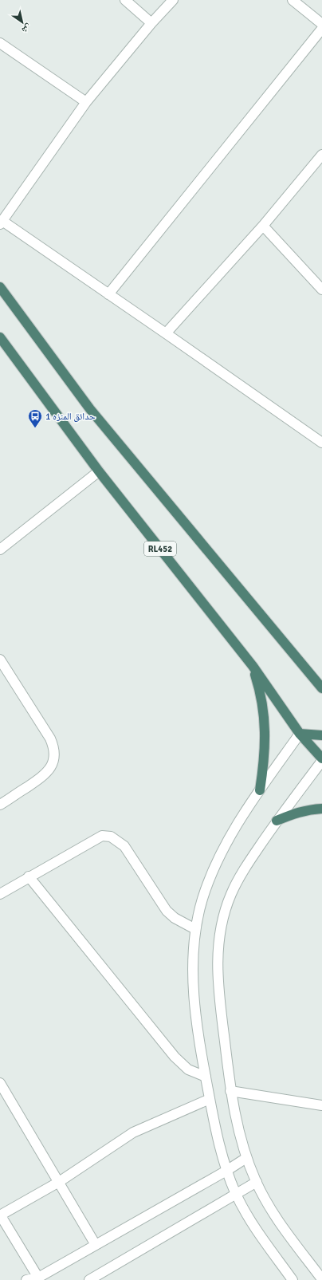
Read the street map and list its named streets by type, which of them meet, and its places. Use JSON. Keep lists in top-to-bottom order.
{
  "streets": {
    "highway": ["RL452"]
  },
  "places": {
    "bus stop": ["حدائق المنزه 1"]
  },
  "north": "bottom right"
}
